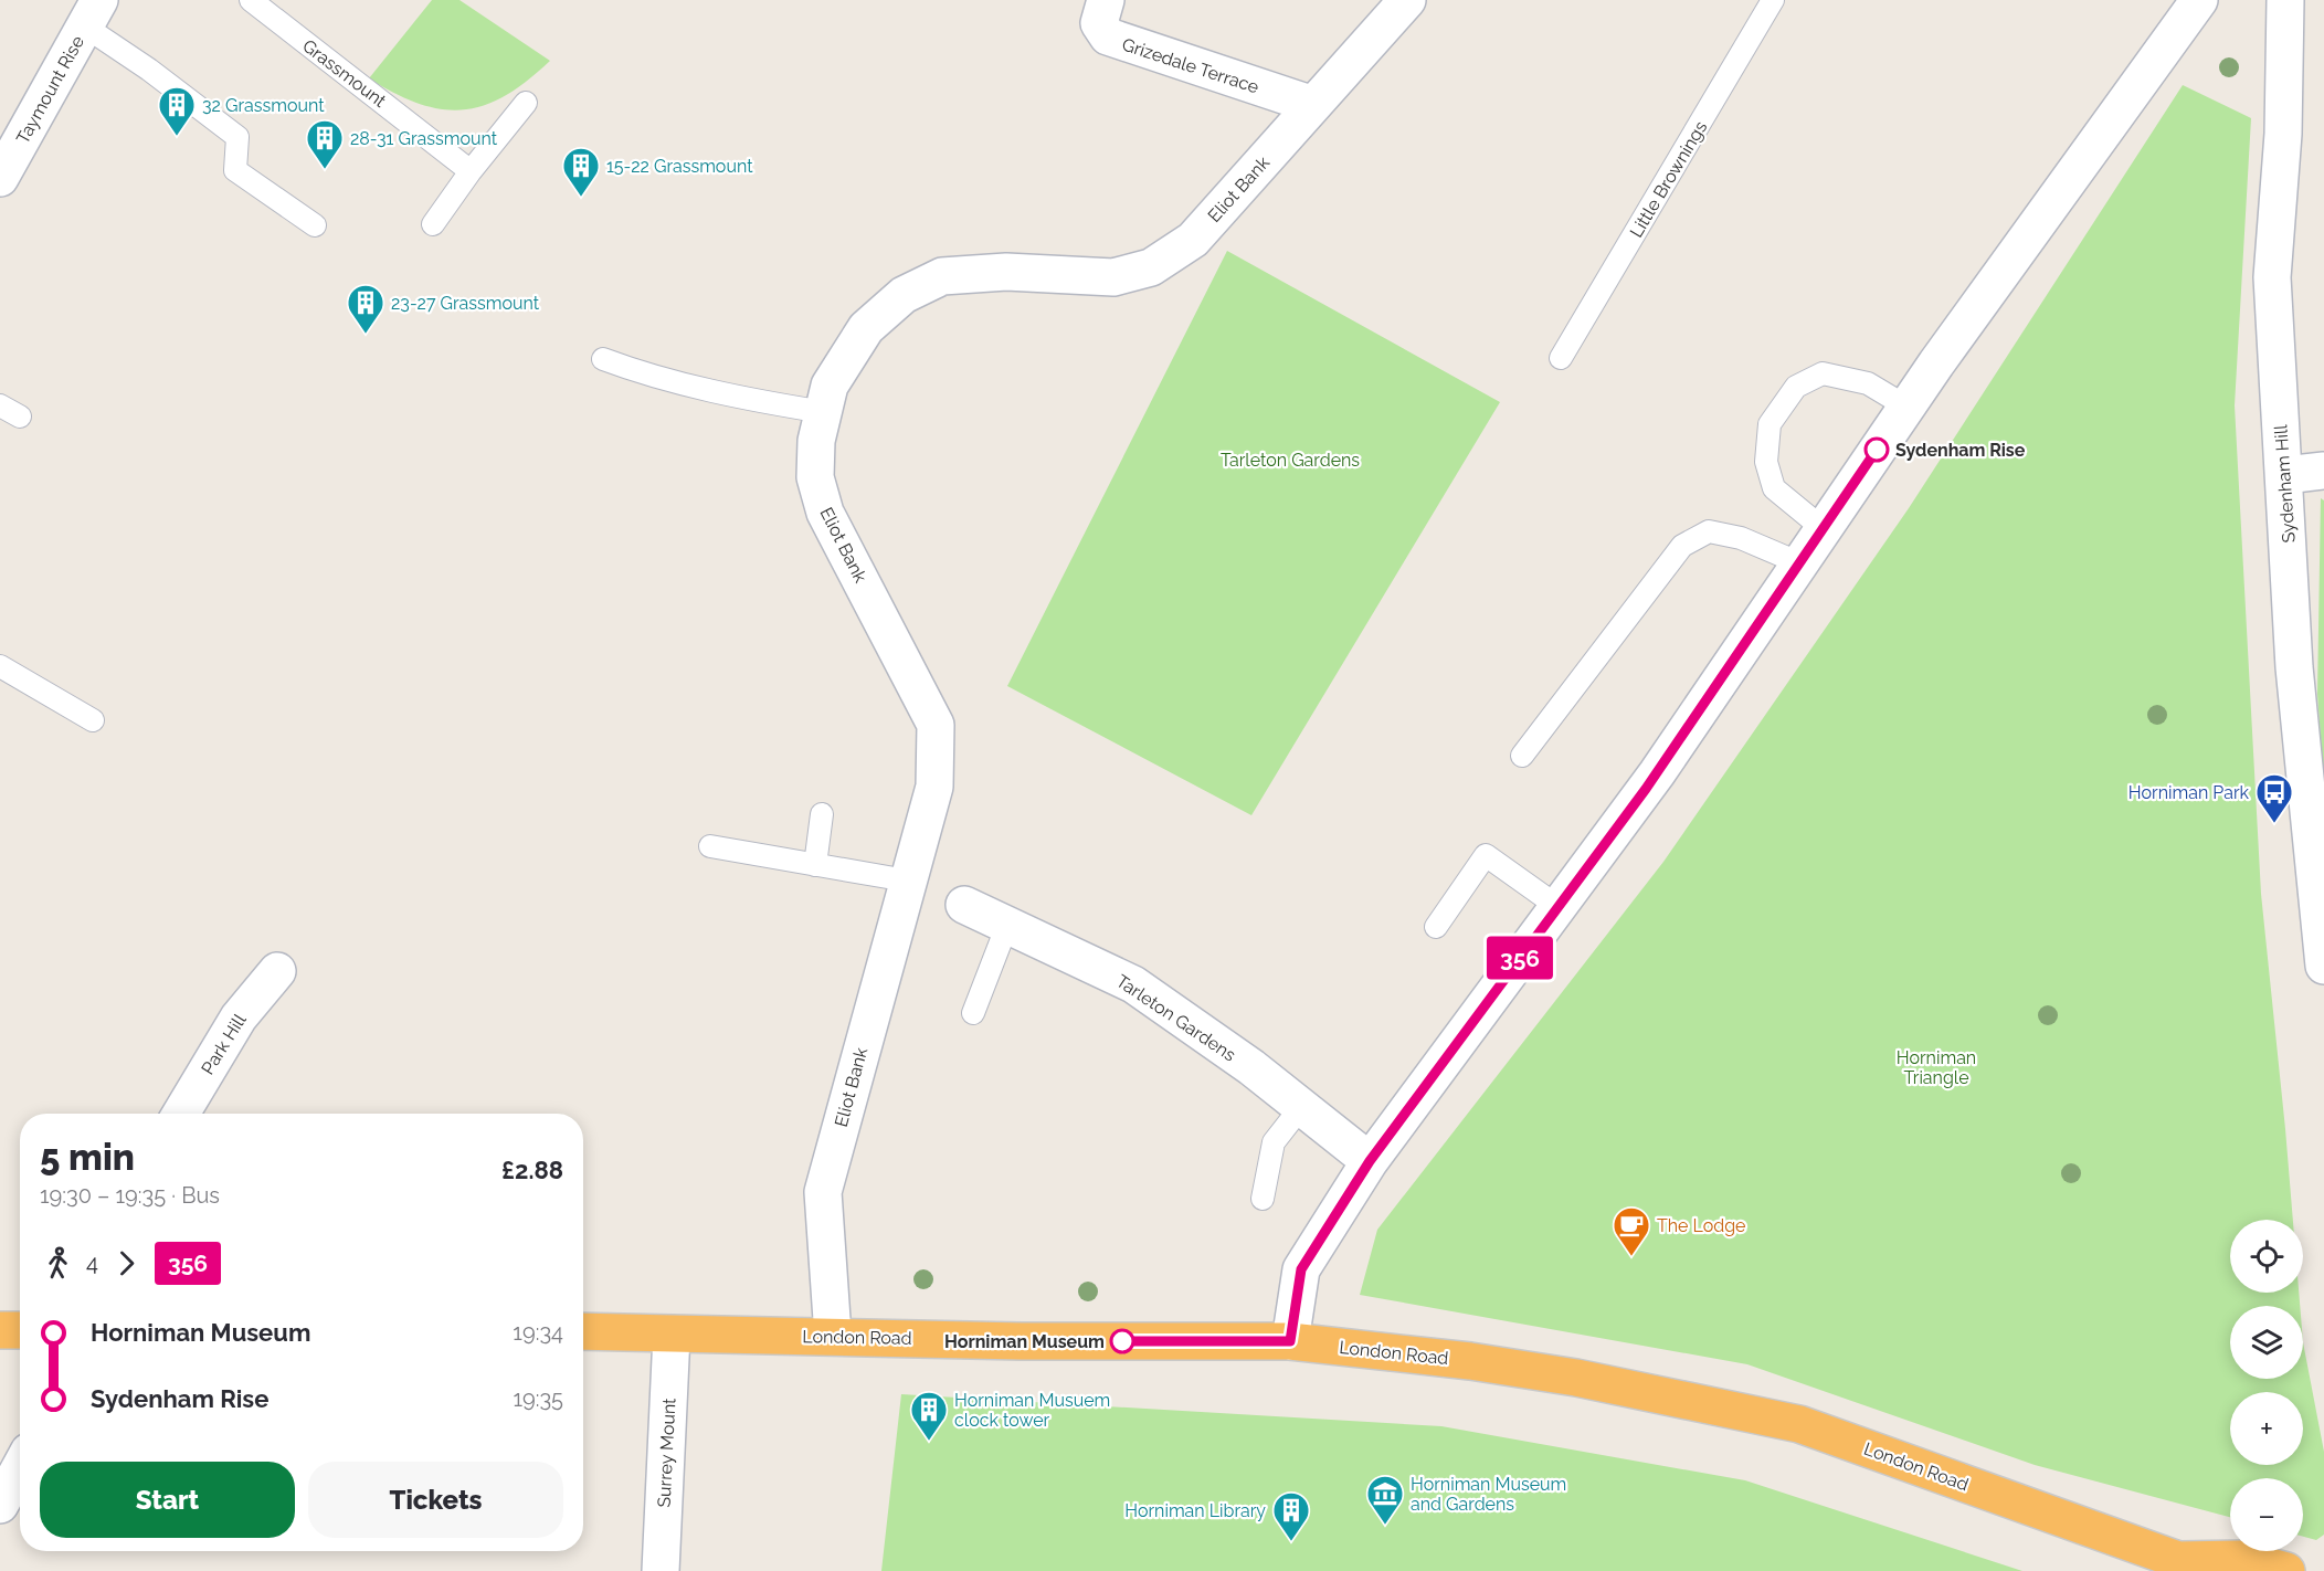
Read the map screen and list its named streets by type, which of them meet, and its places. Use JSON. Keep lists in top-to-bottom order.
{
  "streets": {
    "highway": ["London Road"],
    "street": [
      "Grizedale Terrace",
      "Taymount Rise",
      "Eliot Bank",
      "Sydenham Hill",
      "Tarleton Gardens",
      "Park Hill",
      "Surrey Mount"
    ],
    "lane": ["Grassmount", "Little Brownings"]
  },
  "crossings": [
    ["Grizedale Terrace", "Eliot Bank"],
    ["Eliot Bank", "London Road"],
    ["London Road", "Surrey Mount"]
  ],
  "parks": ["Tarleton Gardens", "Horniman Triangle"],
  "places": {
    "building": [
      "32 Grassmount",
      "28-31 Grassmount",
      "15-22 Grassmount",
      "23-27 Grassmount",
      "Horniman Musuem clock tower",
      "Horniman Library"
    ],
    "other": ["Sydenham Rise", "Horniman Museum"],
    "bus stop": ["Horniman Park"],
    "cafe": ["The Lodge"],
    "museum": ["Horniman Museum and Gardens"]
  },
  "lines": ["bus line 356"],
  "page": {
    "on_map": "356",
    "heading": ["5 min", "19:30 – 19:35 · Bus", "£2.88"],
    "map_buttons": ["+", "−"],
    "legs": ["4", "356"],
    "list": [
      {
        "name": "Horniman Museum",
        "value": "19:34"
      },
      {
        "name": "Sydenham Rise",
        "value": "19:35"
      }
    ],
    "buttons": ["Start", "Tickets"]
  }
}
